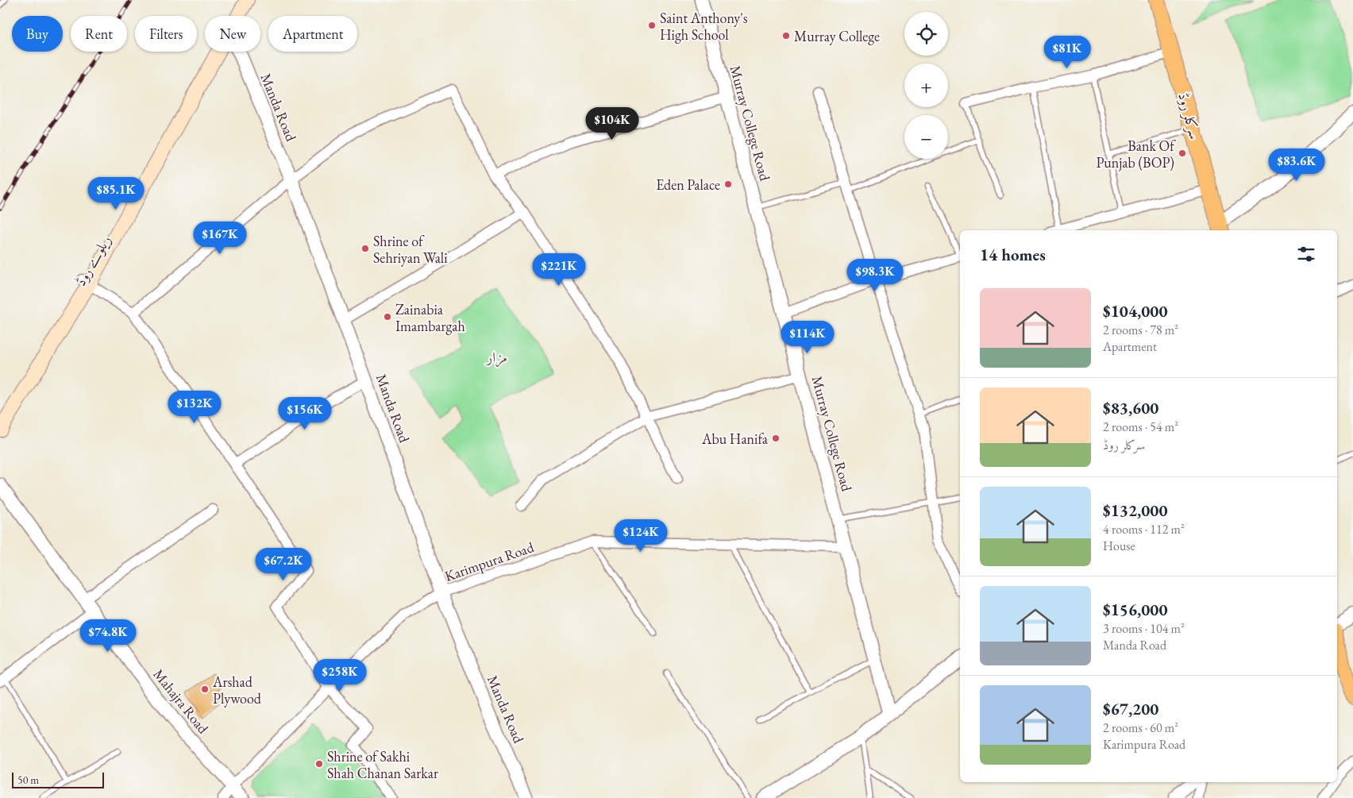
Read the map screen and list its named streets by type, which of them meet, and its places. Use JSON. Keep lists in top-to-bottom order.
{
  "streets": {
    "main road": ["سرکلر روڈ", "ریلوے روڈ"],
    "street": [
      "Manda Road",
      "Murray College Road",
      "Karimpura Road",
      "Mahajra Road"
    ]
  },
  "crossings": [
    ["Manda Road", "Karimpura Road"],
    ["Murray College Road", "Karimpura Road"],
    ["Karimpura Road", "Mahajra Road"]
  ],
  "parks": ["مزار"],
  "places": [
    "Saint Anthony's High School",
    "Murray College",
    "Bank Of Punjab (BOP)",
    "Eden Palace",
    "Shrine of Sehriyan Wali",
    "Zainabia Imambargah",
    "Abu Hanifa",
    "Arshad Plywood",
    "Shrine of Sakhi Shah Chanan Sarkar"
  ],
  "scale_bar": "50 m",
  "page": {
    "map_buttons": ["+", "−"],
    "chip": [
      "Buy",
      "Rent",
      "Filters",
      "New",
      "Apartment"
    ],
    "price": [
      "$81K",
      "$104K",
      "$83.6K",
      "$85.1K",
      "$167K",
      "$221K",
      "$98.3K",
      "$114K",
      "$132K",
      "$156K",
      "$124K",
      "$67.2K",
      "$74.8K",
      "$258K"
    ],
    "heading": "14 homes",
    "list": [
      {
        "name": "$104,000",
        "note": "2 rooms · 78 m² · Apartment"
      },
      {
        "name": "$83,600",
        "note": "2 rooms · 54 m² · سرکلر روڈ"
      },
      {
        "name": "$132,000",
        "note": "4 rooms · 112 m² · House"
      },
      {
        "name": "$156,000",
        "note": "3 rooms · 104 m² · Manda Road"
      },
      {
        "name": "$67,200",
        "note": "2 rooms · 60 m² · Karimpura Road"
      }
    ],
    "scale": "50 m"
  }
}
